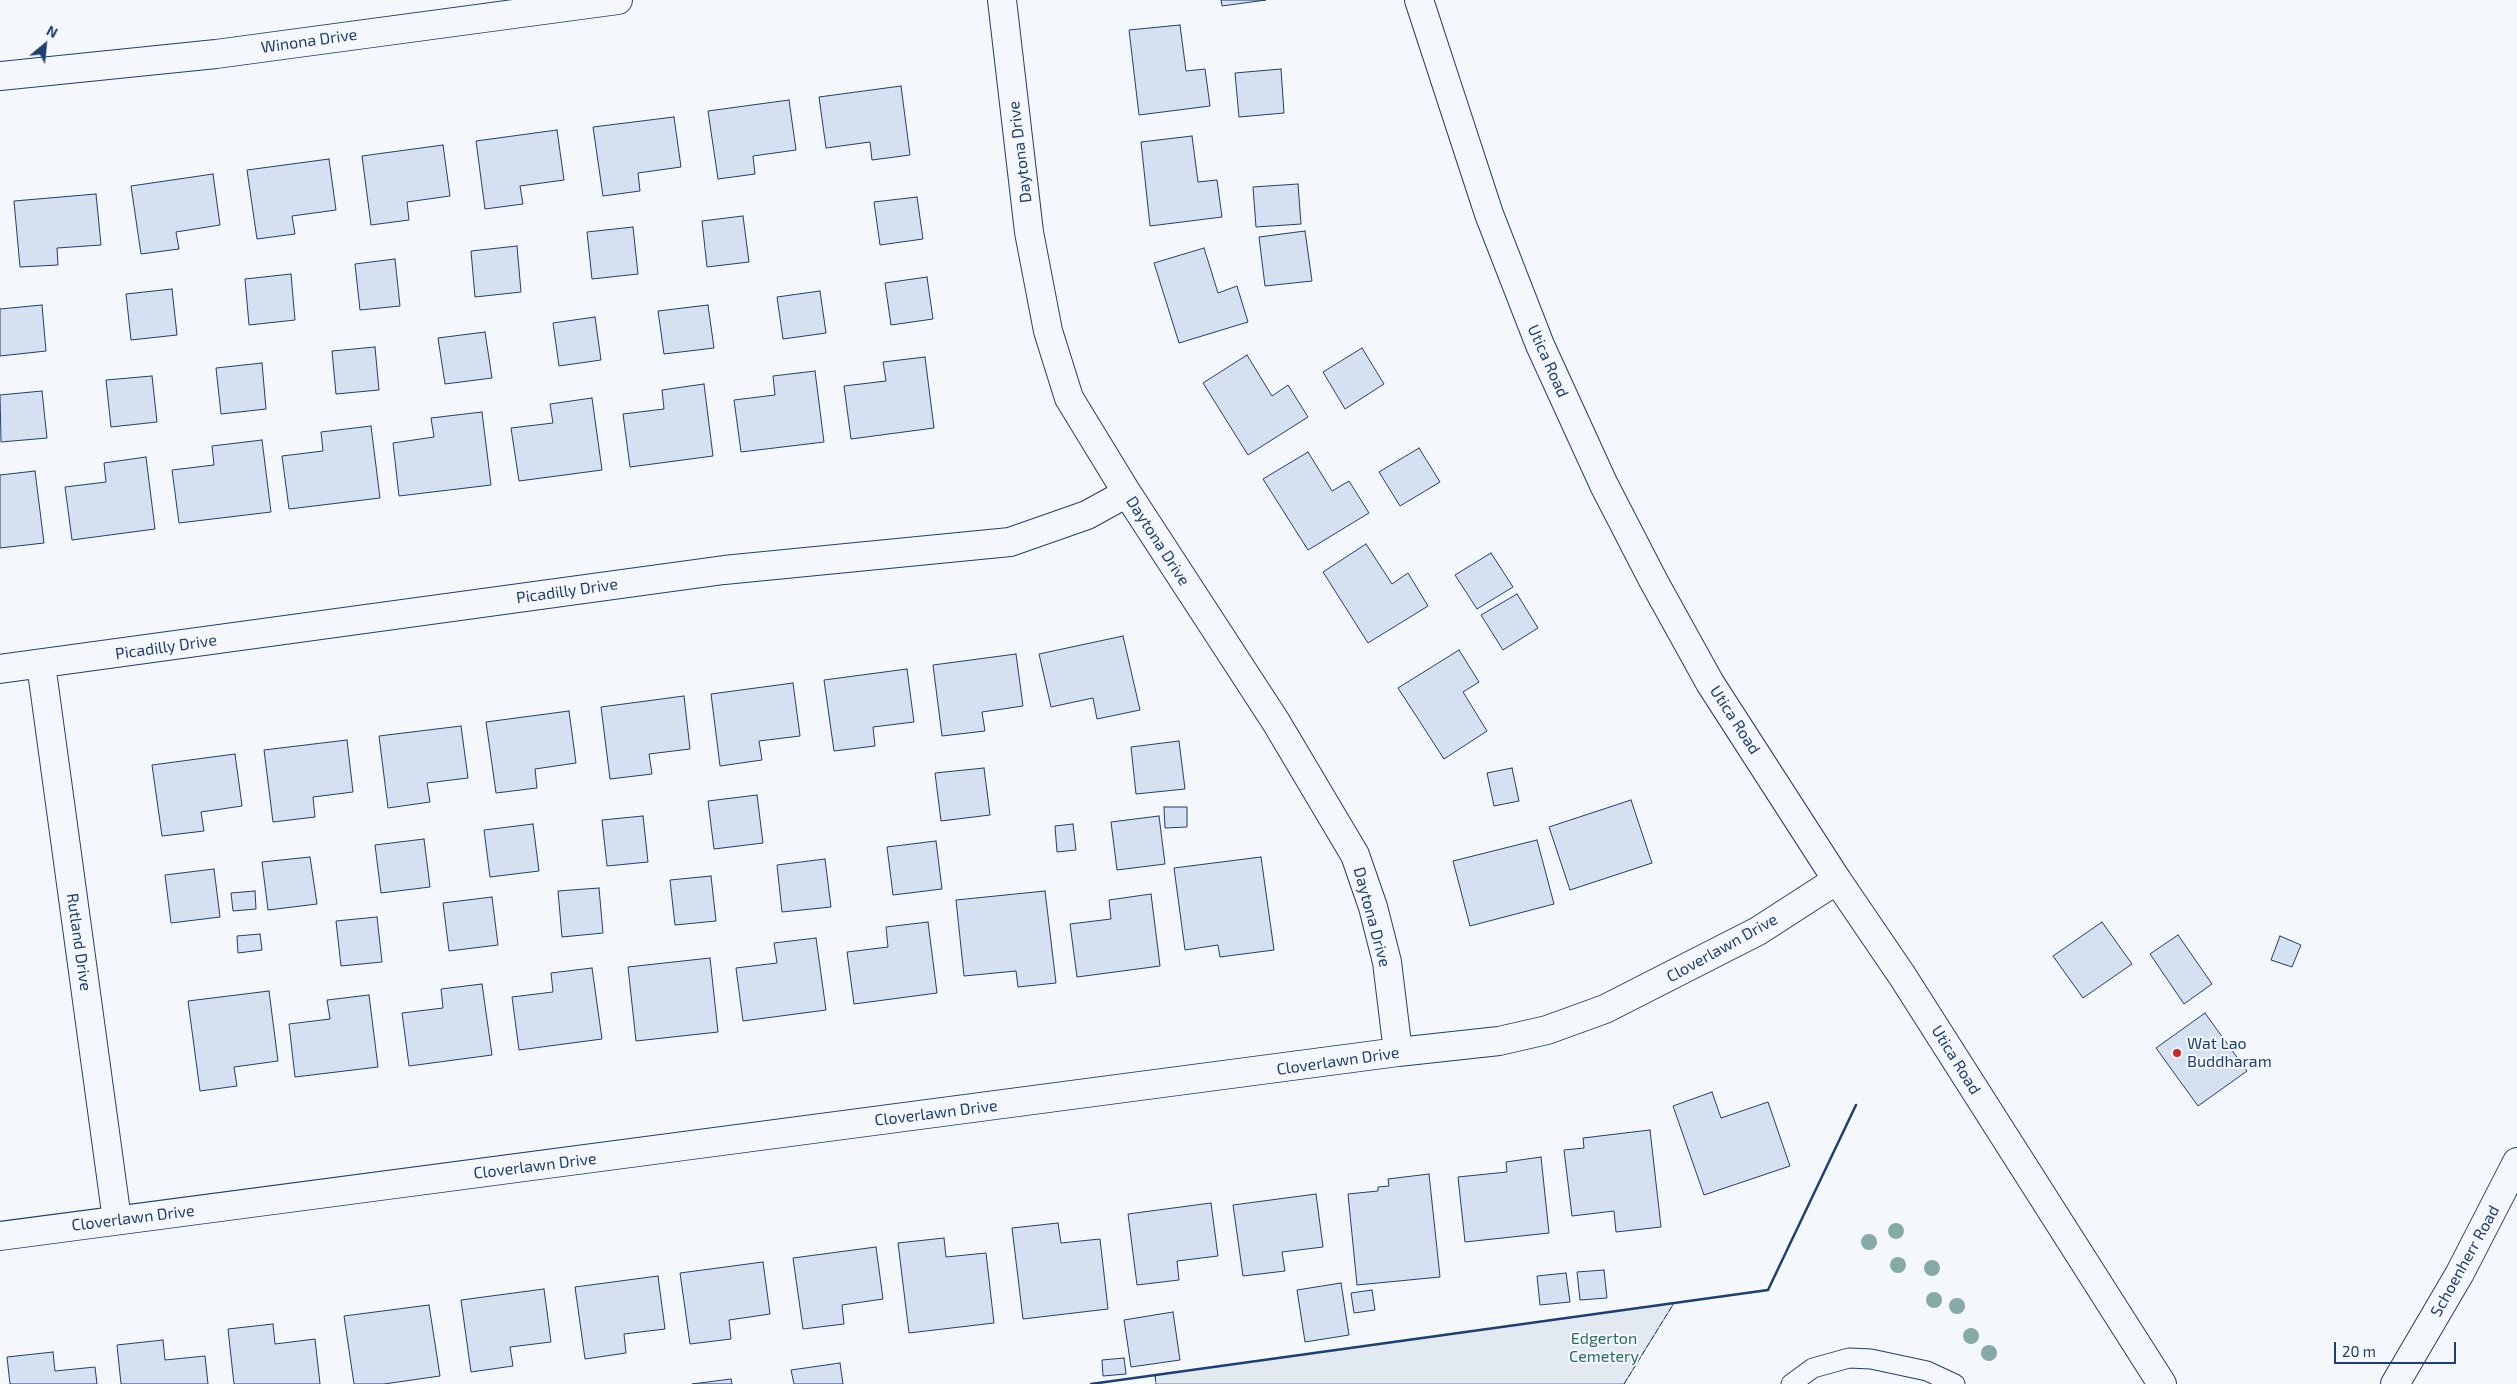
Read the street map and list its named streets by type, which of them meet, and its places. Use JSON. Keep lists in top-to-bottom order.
{
  "streets": {
    "street": [
      "Winona Drive",
      "Daytona Drive",
      "Utica Road",
      "Picadilly Drive",
      "Rutland Drive",
      "Cloverlawn Drive",
      "Schoenherr Road"
    ]
  },
  "crossings": [
    ["Daytona Drive", "Picadilly Drive"],
    ["Daytona Drive", "Cloverlawn Drive"],
    ["Utica Road", "Cloverlawn Drive"],
    ["Picadilly Drive", "Rutland Drive"],
    ["Rutland Drive", "Cloverlawn Drive"]
  ],
  "parks": ["Edgerton Cemetery"],
  "places": ["Wat Lao Buddharam"],
  "scale_bar": "20 m",
  "north": "top right"
}
